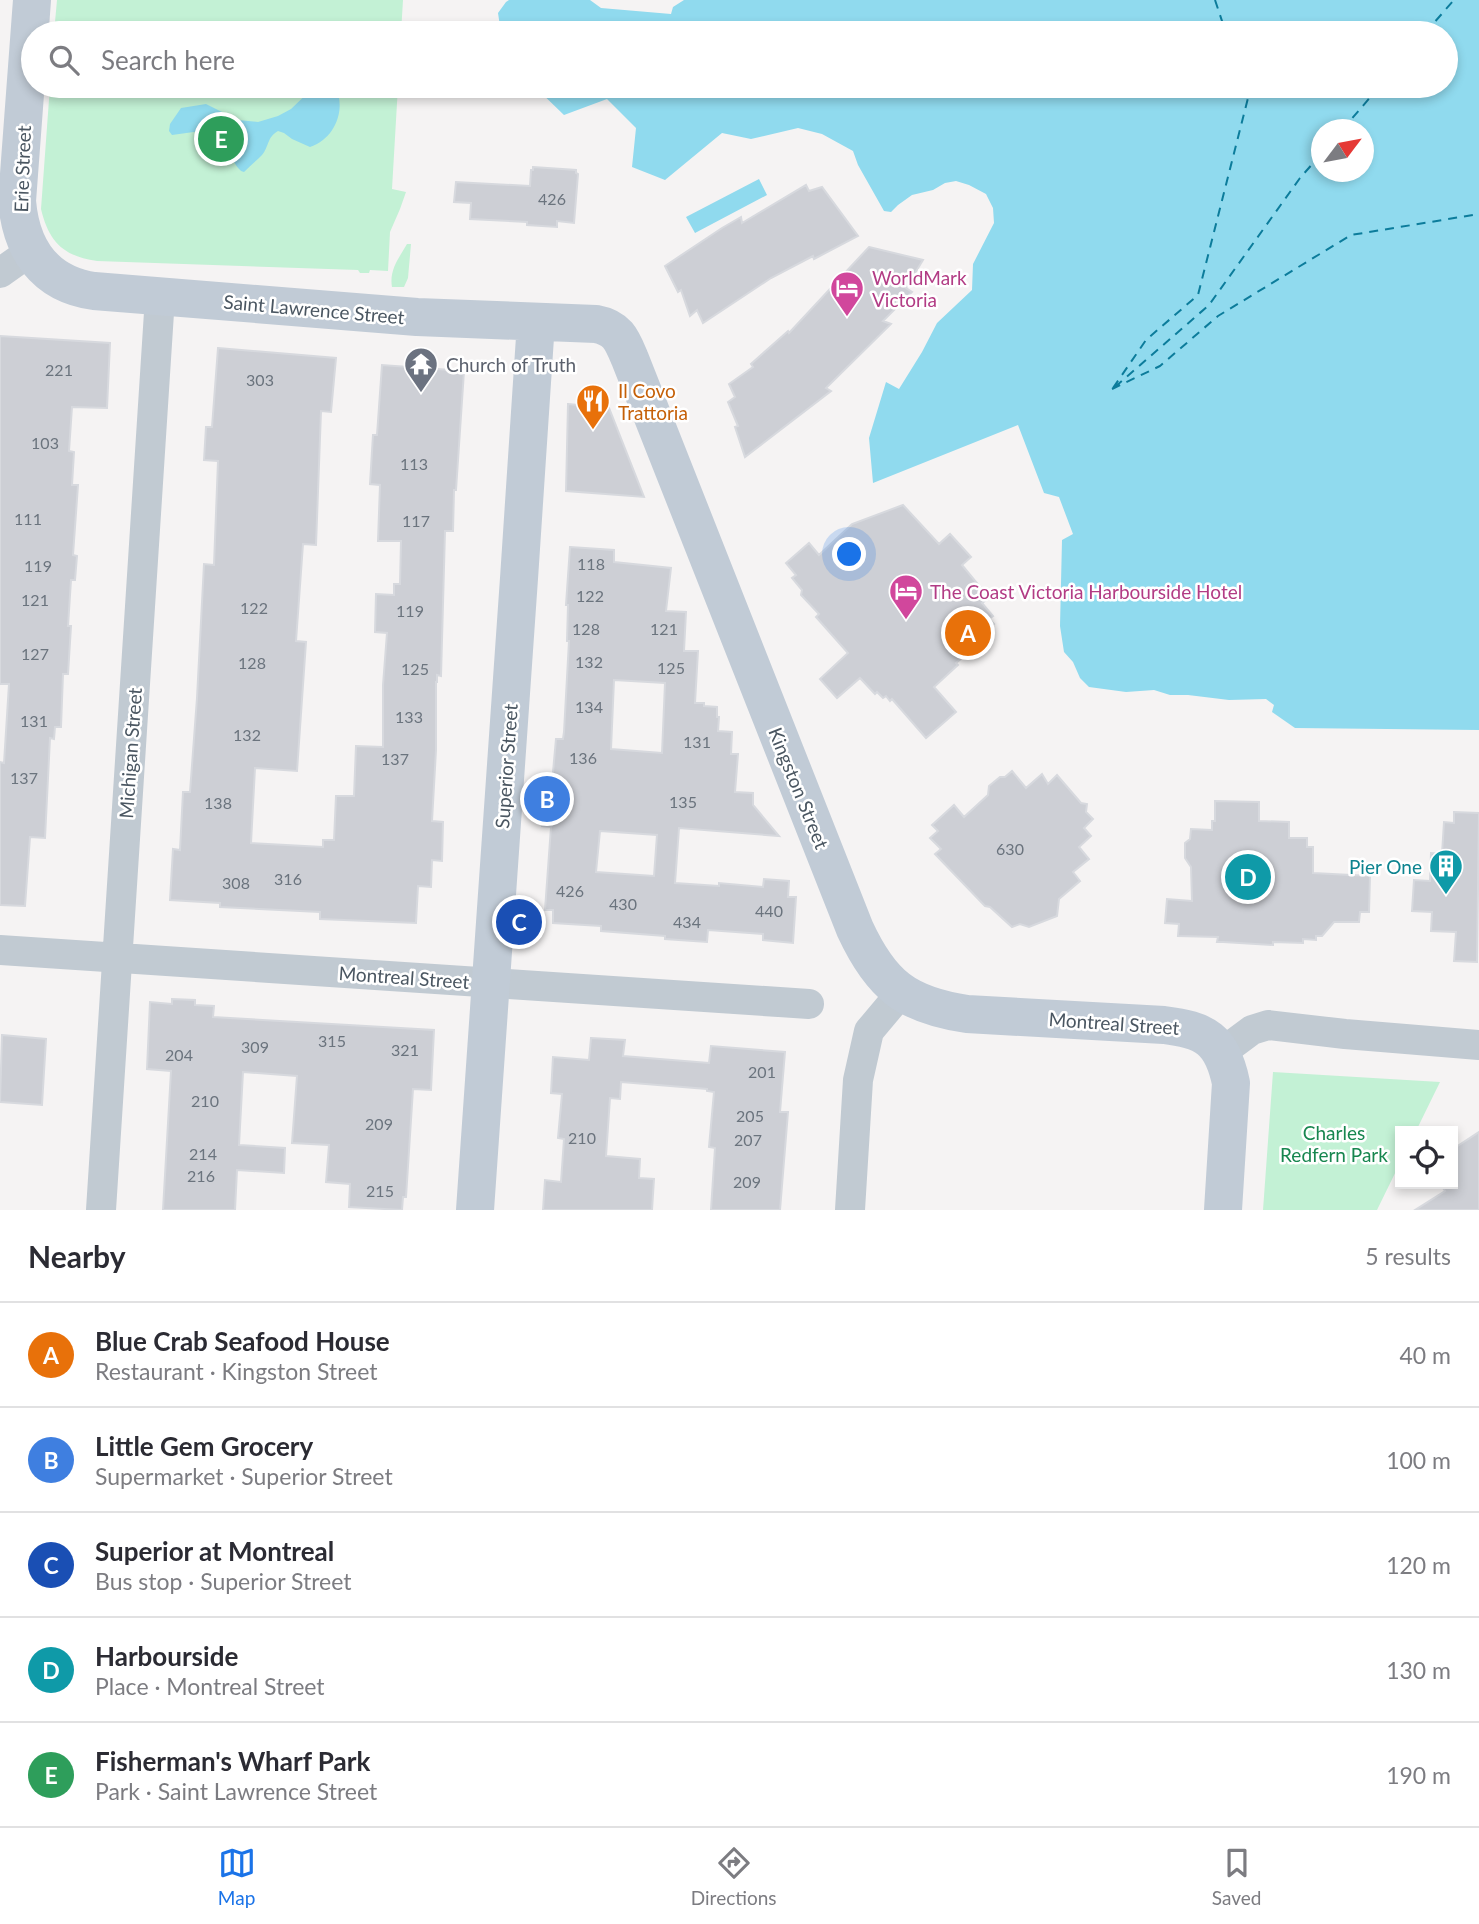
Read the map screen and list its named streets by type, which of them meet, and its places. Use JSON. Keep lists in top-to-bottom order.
{
  "streets": {
    "street": [
      "Erie Street",
      "Saint Lawrence Street",
      "Michigan Street",
      "Superior Street",
      "Kingston Street",
      "Montreal Street"
    ]
  },
  "crossings": [
    ["Erie Street", "Saint Lawrence Street"],
    ["Saint Lawrence Street", "Michigan Street"],
    ["Saint Lawrence Street", "Superior Street"],
    ["Saint Lawrence Street", "Kingston Street"],
    ["Michigan Street", "Montreal Street"],
    ["Superior Street", "Montreal Street"],
    ["Kingston Street", "Montreal Street"]
  ],
  "parks": ["Charles Redfern Park"],
  "places": {
    "hotel": ["WorldMark Victoria", "The Coast Victoria Harbourside Hotel"],
    "temple": ["Church of Truth"],
    "restaurant": ["Il Covo Trattoria"],
    "building": ["Pier One"]
  },
  "house_numbers": [
    "426",
    "221",
    "303",
    "103",
    "113",
    "111",
    "117",
    "118",
    "119",
    "122",
    "121",
    "122",
    "119",
    "128",
    "121",
    "127",
    "132",
    "128",
    "125",
    "125",
    "134",
    "133",
    "131",
    "132",
    "131",
    "136",
    "137",
    "137",
    "135",
    "138",
    "630",
    "316",
    "308",
    "426",
    "430",
    "440",
    "434",
    "315",
    "309",
    "321",
    "204",
    "201",
    "210",
    "205",
    "209",
    "210",
    "207",
    "214",
    "216",
    "209",
    "215"
  ],
  "north": "top right",
  "page": {
    "search": "Search here",
    "pins": [
      "E",
      "A",
      "B",
      "D",
      "C"
    ],
    "heading": ["Nearby", "5 results"],
    "list": [
      {
        "mark": "A",
        "name": "Blue Crab Seafood House",
        "note": "Restaurant · Kingston Street",
        "value": "40 m"
      },
      {
        "mark": "B",
        "name": "Little Gem Grocery",
        "note": "Supermarket · Superior Street",
        "value": "100 m"
      },
      {
        "mark": "C",
        "name": "Superior at Montreal",
        "note": "Bus stop · Superior Street",
        "value": "120 m"
      },
      {
        "mark": "D",
        "name": "Harbourside",
        "note": "Place · Montreal Street",
        "value": "130 m"
      },
      {
        "mark": "E",
        "name": "Fisherman's Wharf Park",
        "note": "Park · Saint Lawrence Street",
        "value": "190 m"
      }
    ],
    "nav": ["Map", "Directions", "Saved"]
  }
}
